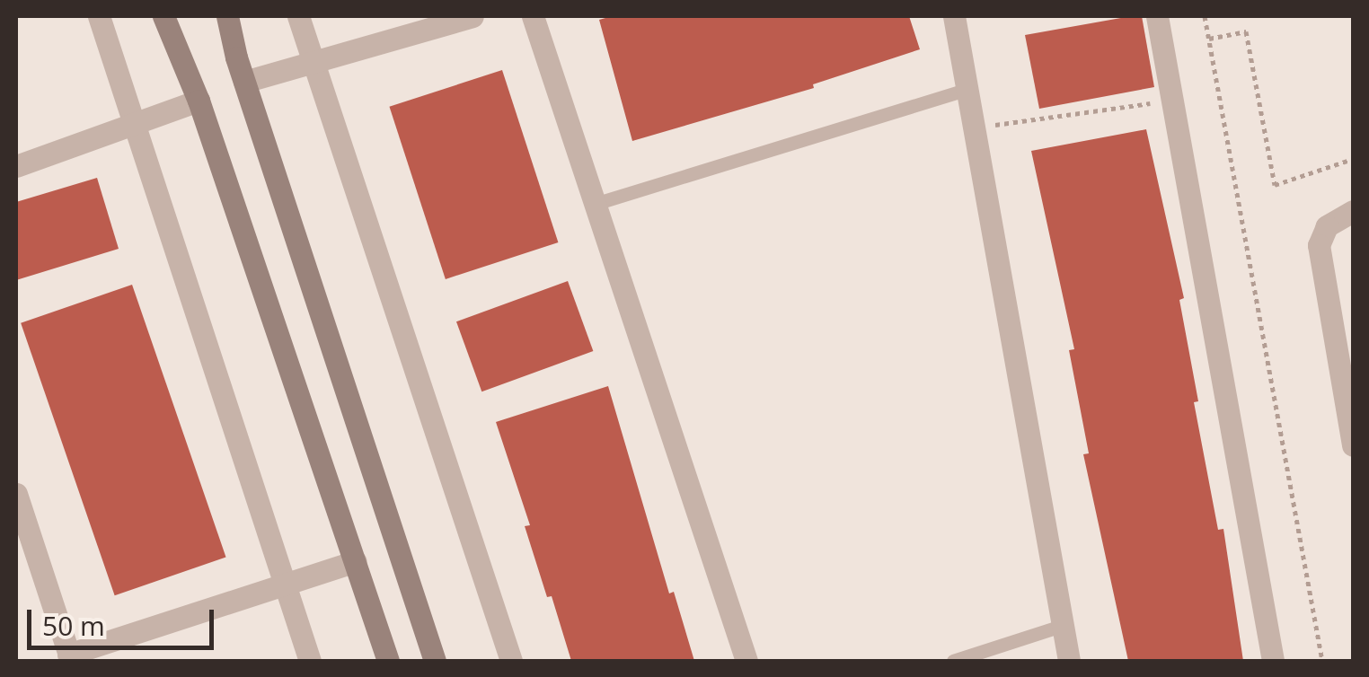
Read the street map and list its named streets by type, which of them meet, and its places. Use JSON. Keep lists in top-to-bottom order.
{
  "scale_bar": "50 m"
}
